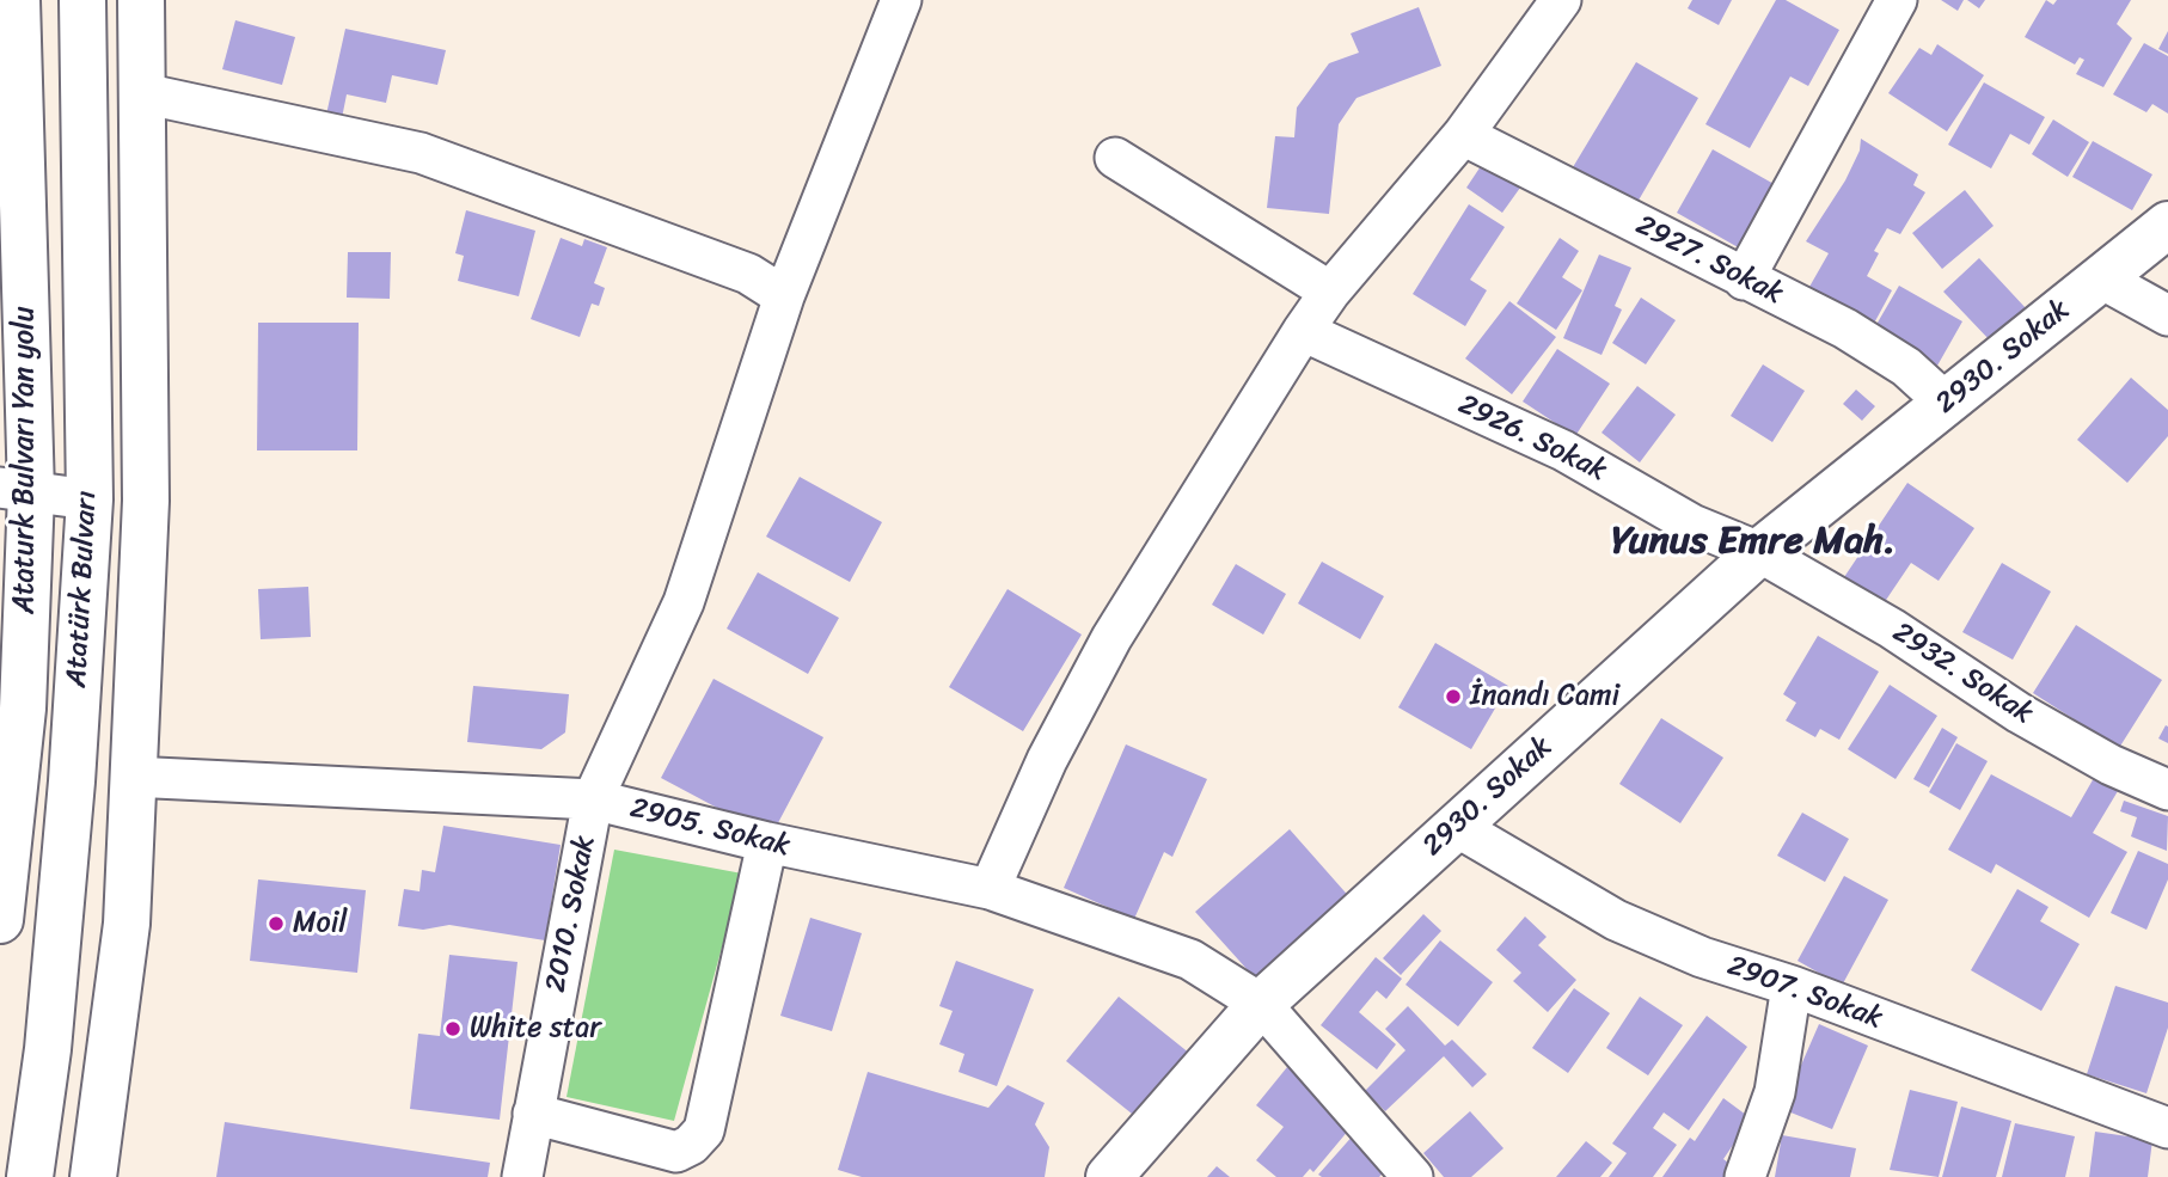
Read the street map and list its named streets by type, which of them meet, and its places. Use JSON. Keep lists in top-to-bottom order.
{
  "streets": {
    "main road": ["2930. Sokak", "Ataturk Bulvarı Yan yolu", "Atatürk Bulvarı"],
    "street": [
      "2927. Sokak",
      "2926. Sokak",
      "2932. Sokak",
      "2905. Sokak",
      "2010. Sokak",
      "2907. Sokak"
    ]
  },
  "crossings": [
    ["2927. Sokak", "2930. Sokak"],
    ["2930. Sokak", "2926. Sokak"],
    ["2930. Sokak", "2932. Sokak"],
    ["2930. Sokak", "2905. Sokak"],
    ["2930. Sokak", "2907. Sokak"],
    ["2926. Sokak", "2932. Sokak"],
    ["Atatürk Bulvarı", "2905. Sokak"],
    ["2905. Sokak", "2010. Sokak"]
  ],
  "districts": ["Yunus Emre Mah."],
  "places": ["İnandı Cami", "Moil", "White star"]
}
